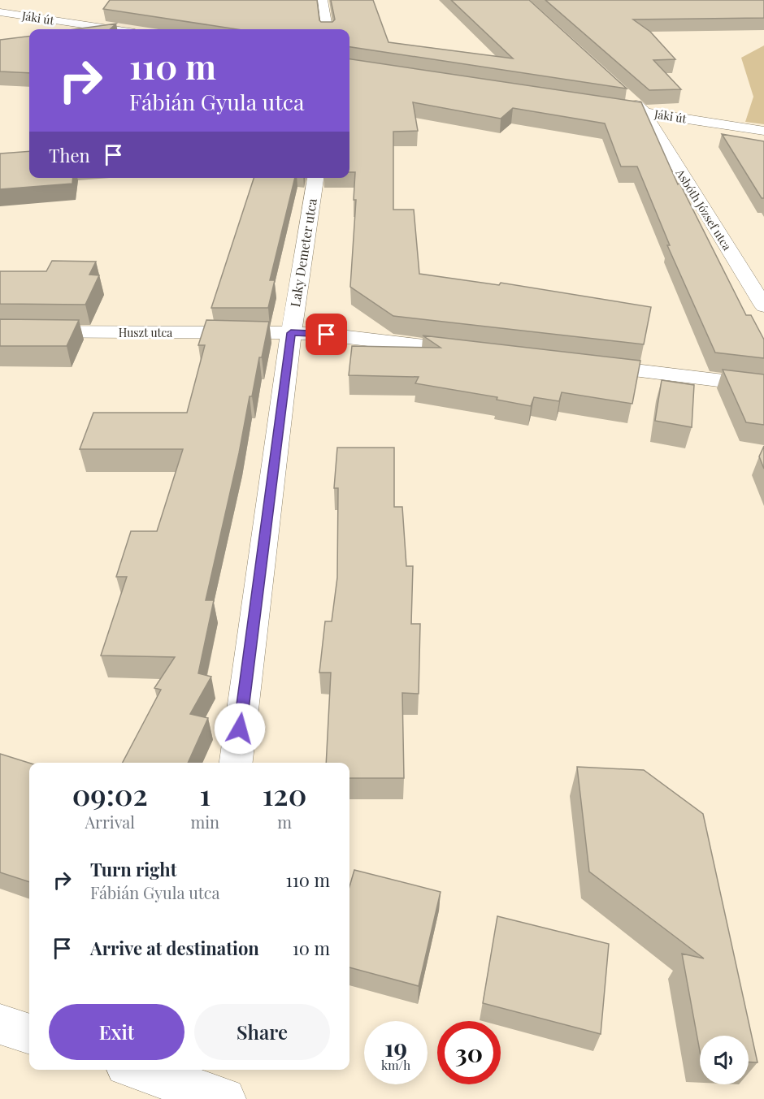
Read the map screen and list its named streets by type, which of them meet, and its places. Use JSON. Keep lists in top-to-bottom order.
{
  "streets": {
    "street": [
      "Jáki út",
      "Asbóth József utca",
      "Laky Demeter utca",
      "Huszt utca"
    ]
  },
  "crossings": [
    ["Jáki út", "Asbóth József utca"],
    ["Laky Demeter utca", "Huszt utca"]
  ],
  "page": {
    "turn": ["110 m", "Fábián Gyula utca"],
    "then": "Then",
    "eta": [
      "09:02",
      "Arrival",
      "1",
      "min",
      "120",
      "m"
    ],
    "list": [
      {
        "name": "Turn right",
        "note": "Fábián Gyula utca",
        "value": "110 m"
      },
      {
        "name": "Arrive at destination",
        "value": "10 m"
      }
    ],
    "buttons": ["Exit", "Share"],
    "speed": "19 km/h",
    "limit": "30"
  }
}
